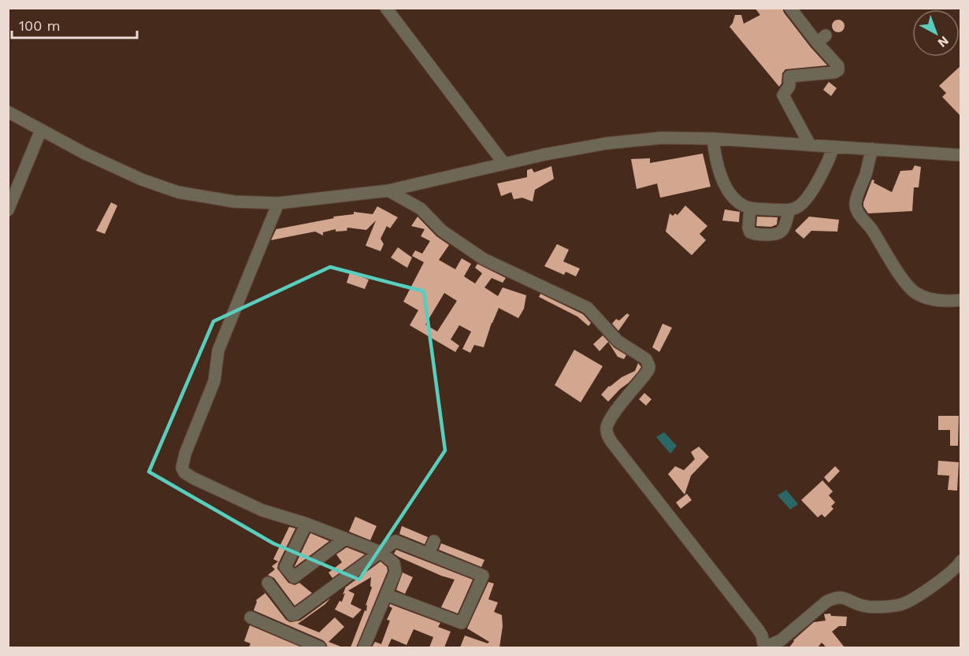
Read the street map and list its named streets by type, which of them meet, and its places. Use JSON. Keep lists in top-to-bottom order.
{
  "scale_bar": "100 m",
  "north": "bottom right"
}
